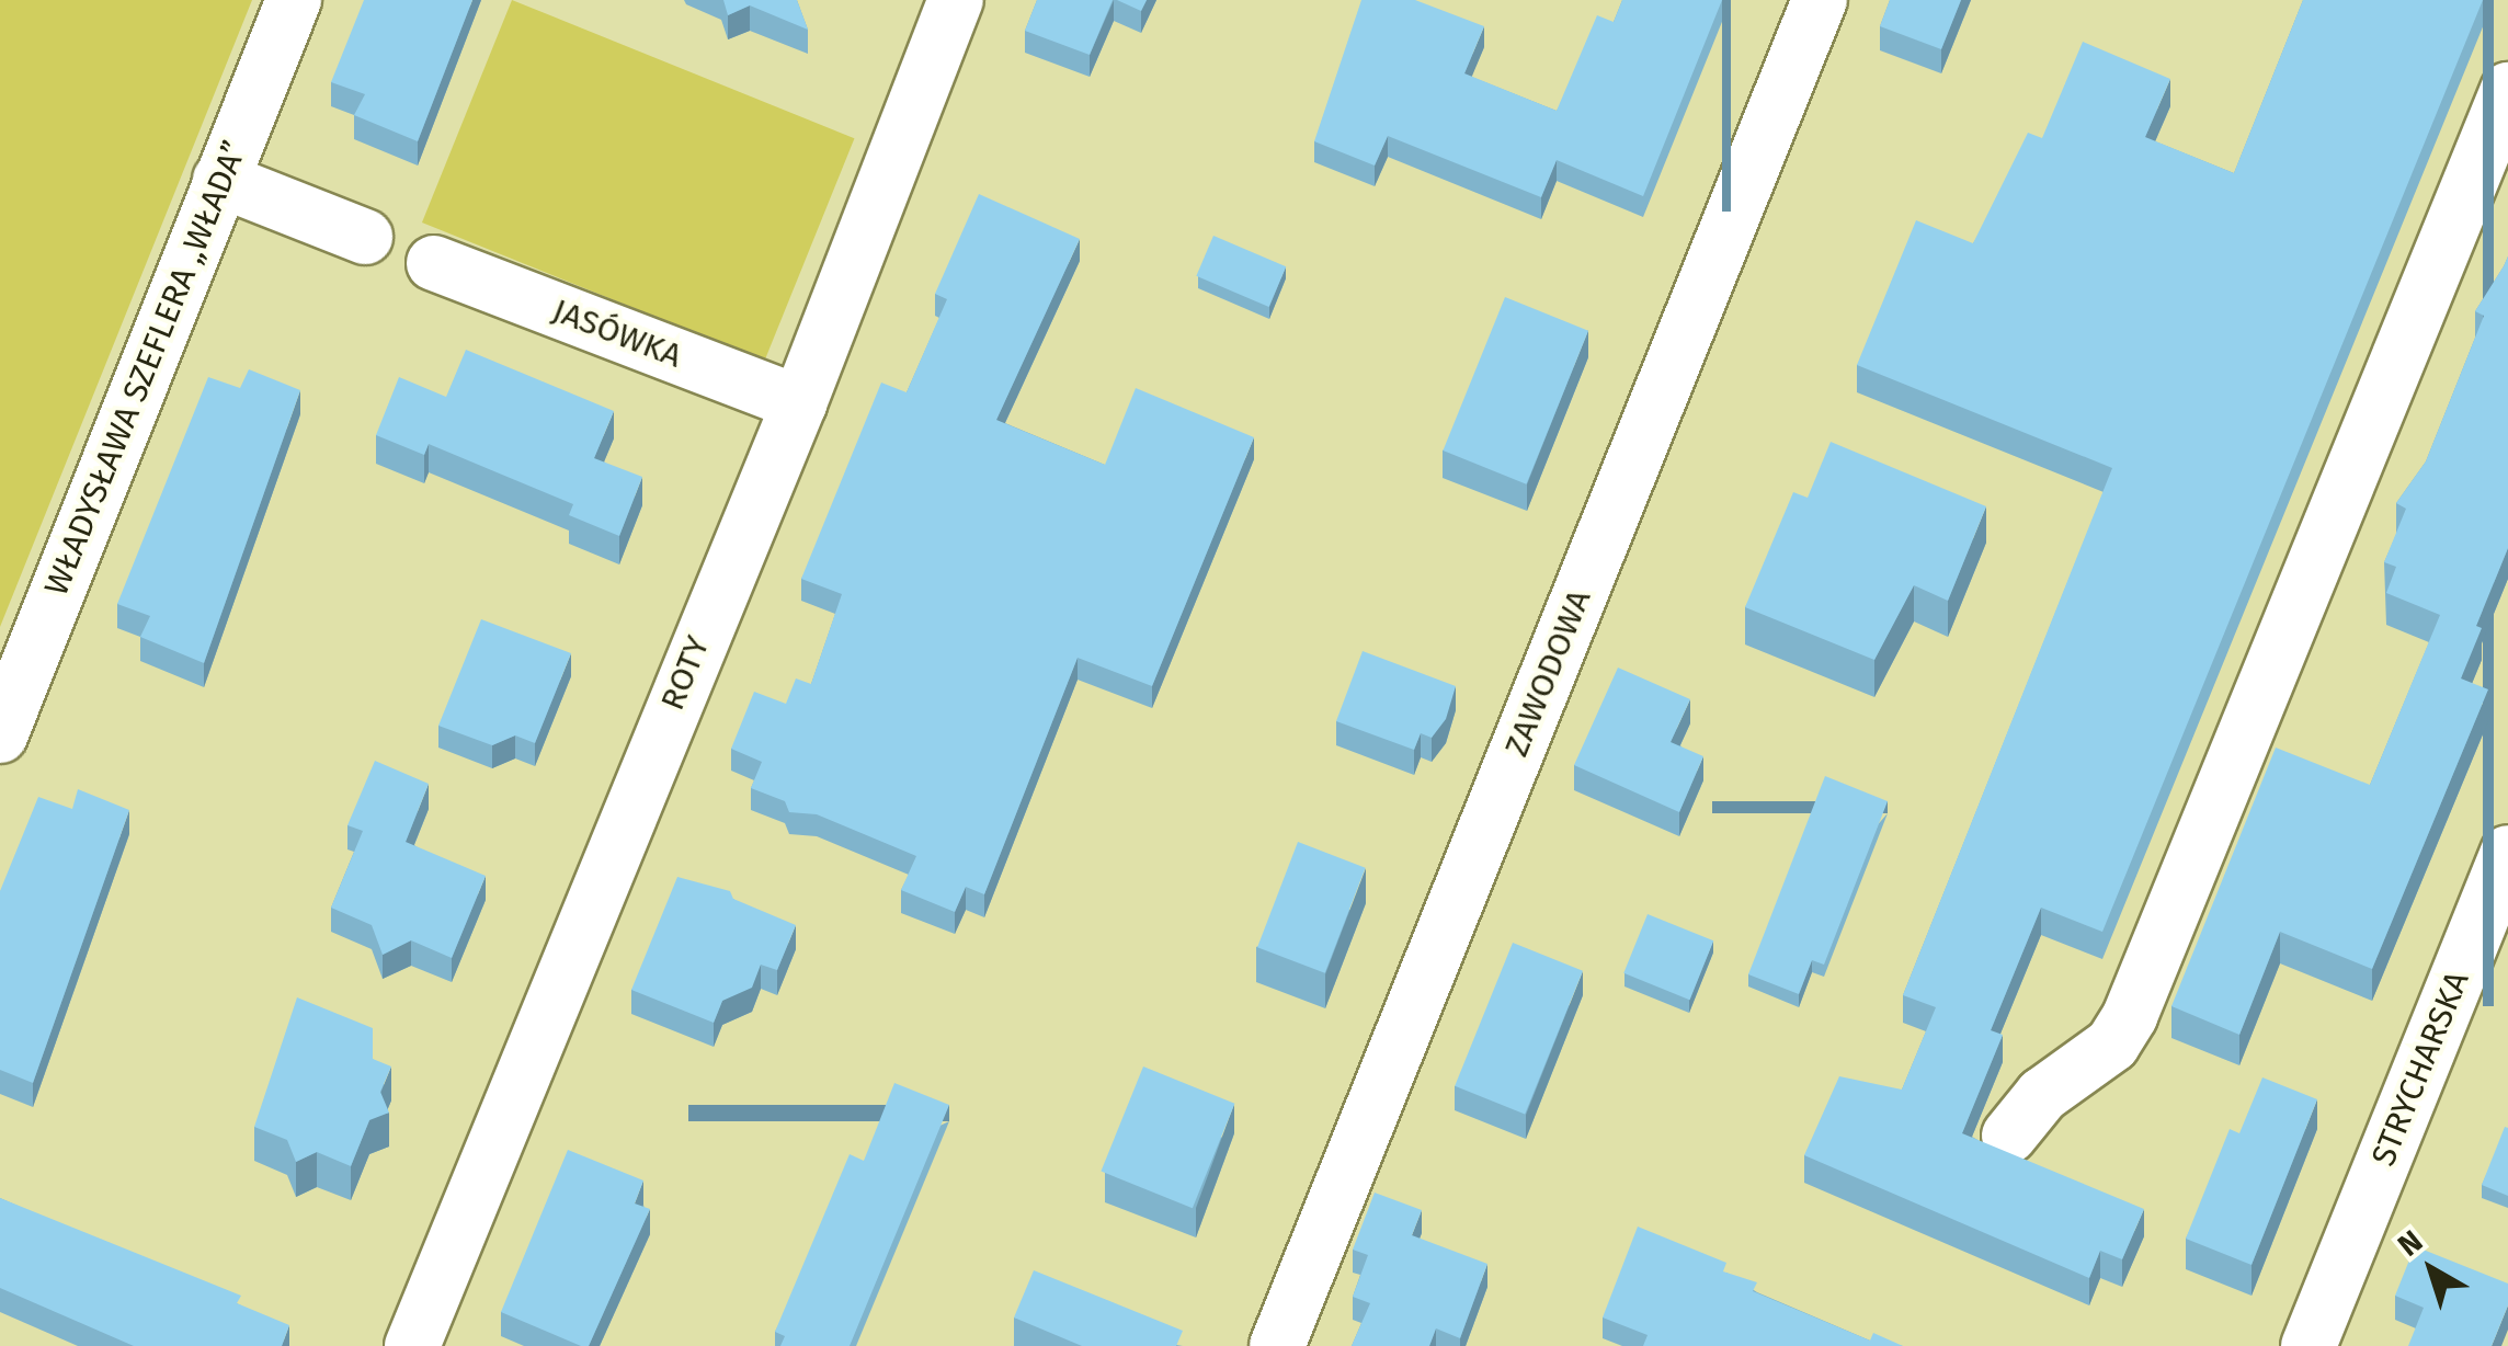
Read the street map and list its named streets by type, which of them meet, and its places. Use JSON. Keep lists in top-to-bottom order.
{
  "streets": {
    "street": [
      "JASÓWKA",
      "WŁADYSŁAWA SZEFLERA „WŁADA”",
      "ROTY",
      "ZAWODOWA",
      "STRYCHARSKA"
    ]
  },
  "crossings": [
    ["JASÓWKA", "ROTY"]
  ],
  "north": "top left"
}
